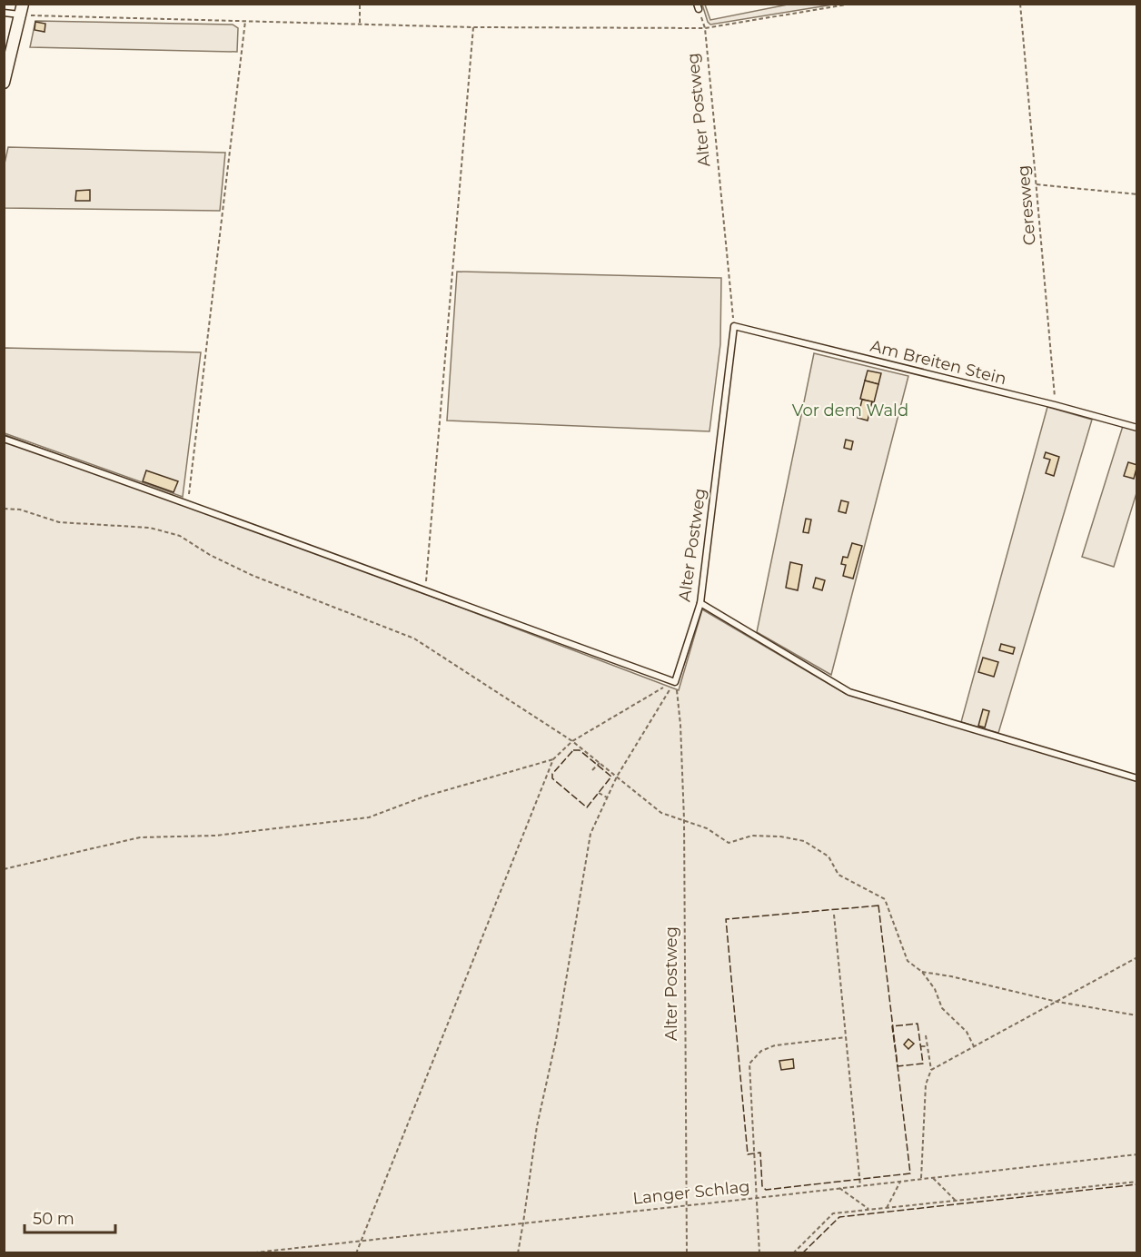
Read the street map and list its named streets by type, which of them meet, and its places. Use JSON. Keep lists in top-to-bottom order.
{
  "streets": {
    "lane": ["Alter Postweg", "Am Breiten Stein"],
    "path": ["Ceresweg", "Langer Schlag"]
  },
  "crossings": [
    ["Alter Postweg", "Am Breiten Stein"],
    ["Alter Postweg", "Langer Schlag"],
    ["Ceresweg", "Am Breiten Stein"]
  ],
  "parks": ["Vor dem Wald"],
  "scale_bar": "50 m"
}
